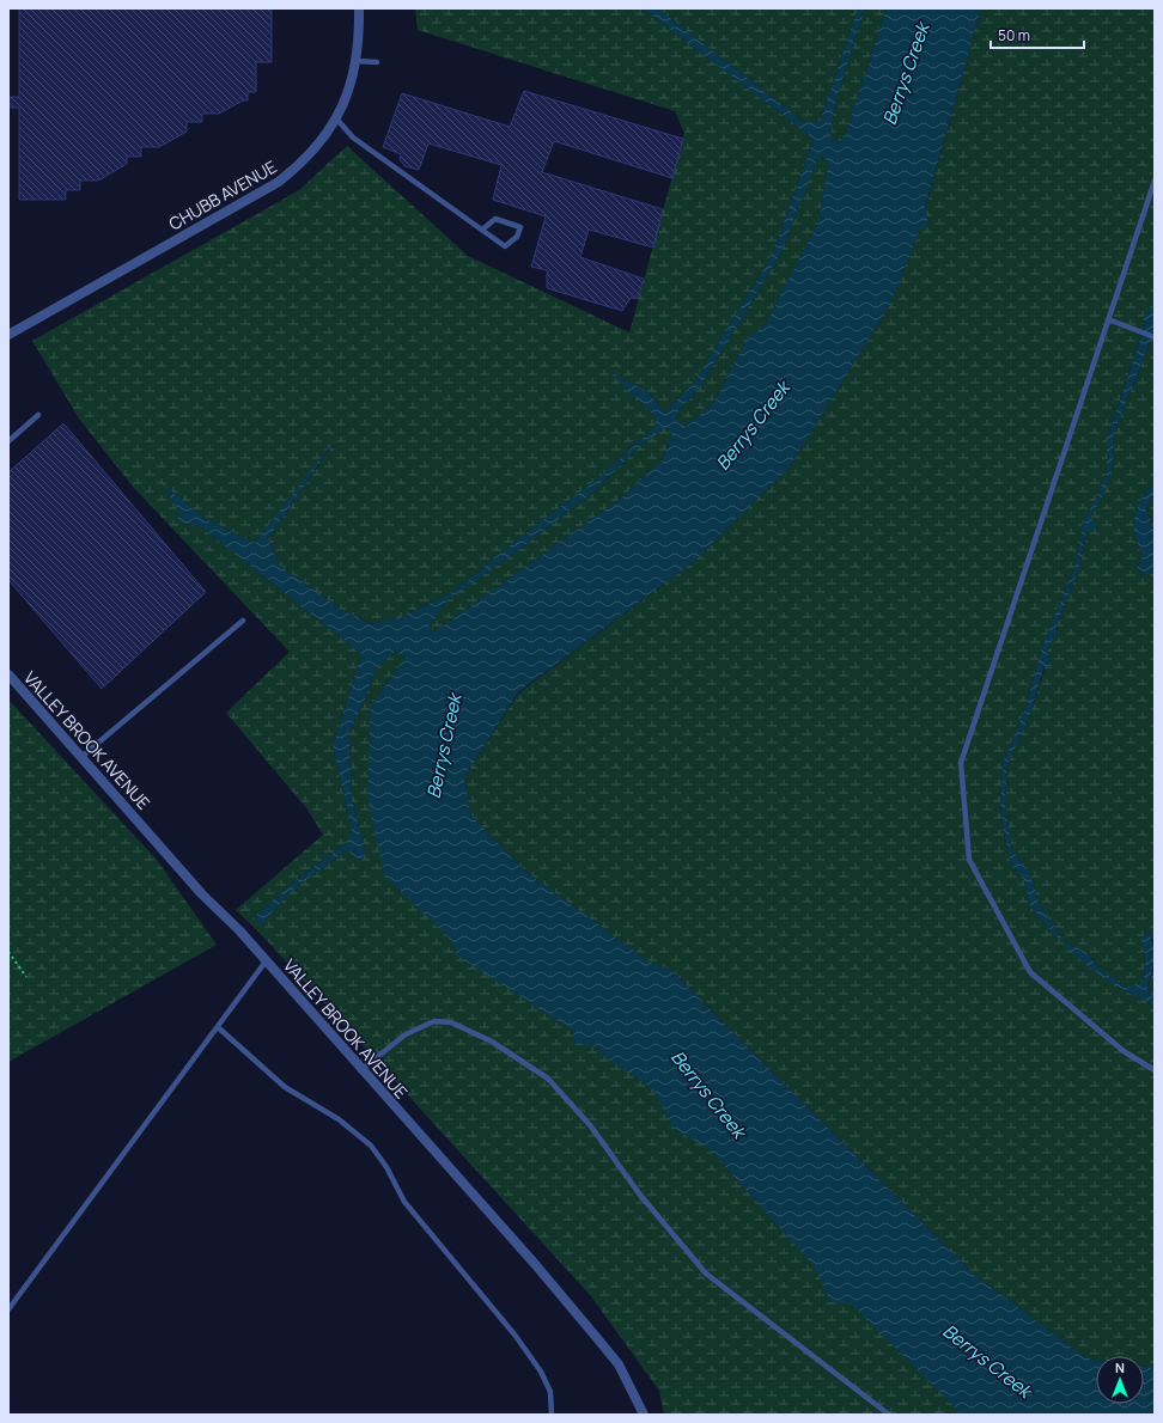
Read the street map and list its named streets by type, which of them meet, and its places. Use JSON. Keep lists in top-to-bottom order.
{
  "streets": {
    "street": ["CHUBB AVENUE", "VALLEY BROOK AVENUE"]
  },
  "water": ["Berrys Creek"],
  "scale_bar": "50 m",
  "north": "top"
}
